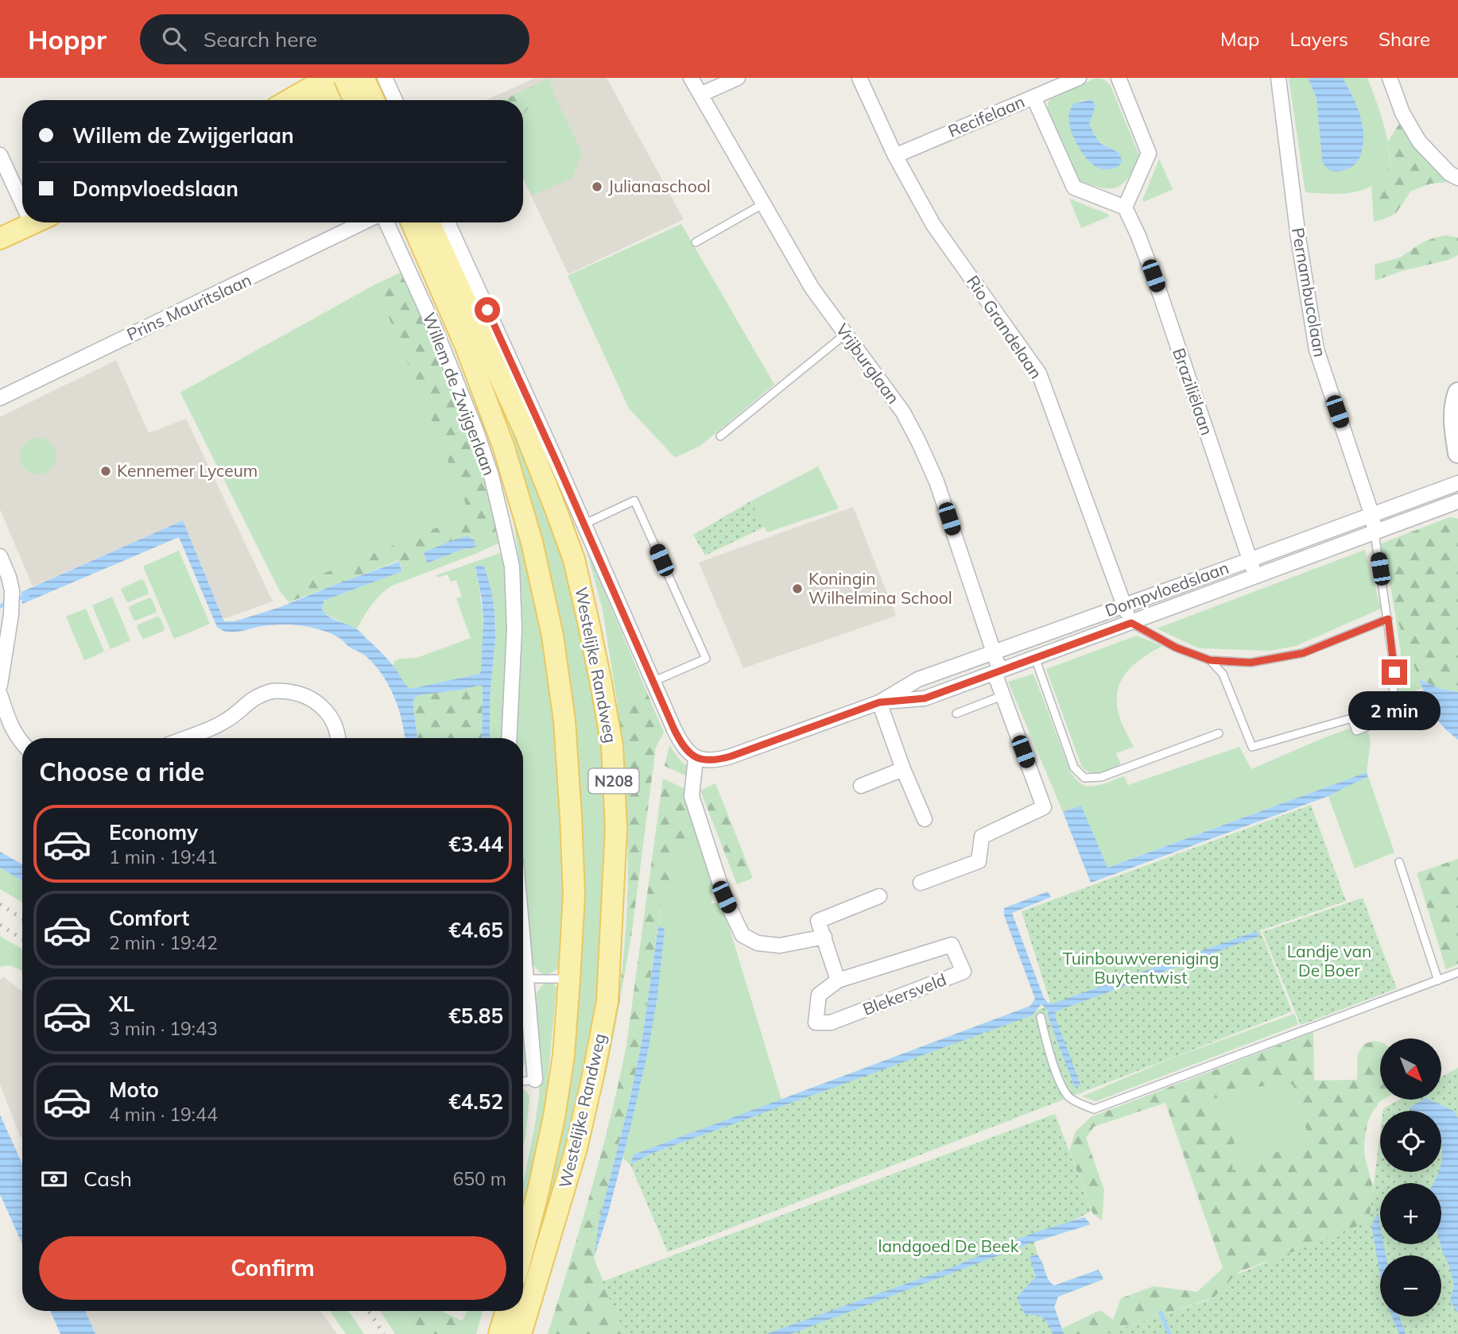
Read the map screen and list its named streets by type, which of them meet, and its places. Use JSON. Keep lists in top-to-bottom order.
{
  "streets": {
    "main road": ["Westelijke Randweg", "N208"],
    "street": [
      "Recifelaan",
      "Pernambucolaan",
      "Prins Mauritslaan",
      "Rio Grandelaan",
      "Vrijburglaan",
      "Braziliëlaan",
      "Willem de Zwijgerlaan",
      "Dompvloedslaan",
      "Blekersveld"
    ]
  },
  "crossings": [
    ["Recifelaan", "Rio Grandelaan"],
    ["Pernambucolaan", "Dompvloedslaan"],
    ["Rio Grandelaan", "Dompvloedslaan"],
    ["Vrijburglaan", "Dompvloedslaan"],
    ["Braziliëlaan", "Dompvloedslaan"]
  ],
  "parks": ["Landje van De Boer", "Tuinbouwvereniging Buytentwist", "landgoed De Beek"],
  "places": ["Julianaschool", "Kennemer Lyceum", "Koningin Wilhelmina School"],
  "north": "bottom right",
  "page": {
    "header": "Hoppr",
    "search": "Search here",
    "nav": ["Map", "Layers", "Share"],
    "banner": ["Willem de Zwijgerlaan", "Dompvloedslaan"],
    "bubble": "2 min",
    "heading": "Choose a ride",
    "list": [
      {
        "name": "Economy",
        "note": "1 min · 19:41",
        "value": "€3.44"
      },
      {
        "name": "Comfort",
        "note": "2 min · 19:42",
        "value": "€4.65"
      },
      {
        "name": "XL",
        "note": "3 min · 19:43",
        "value": "€5.85"
      },
      {
        "name": "Moto",
        "note": "4 min · 19:44",
        "value": "€4.52"
      }
    ],
    "map_buttons": ["+", "−"],
    "pay": ["Cash", "650 m"],
    "buttons": "Confirm"
  }
}
